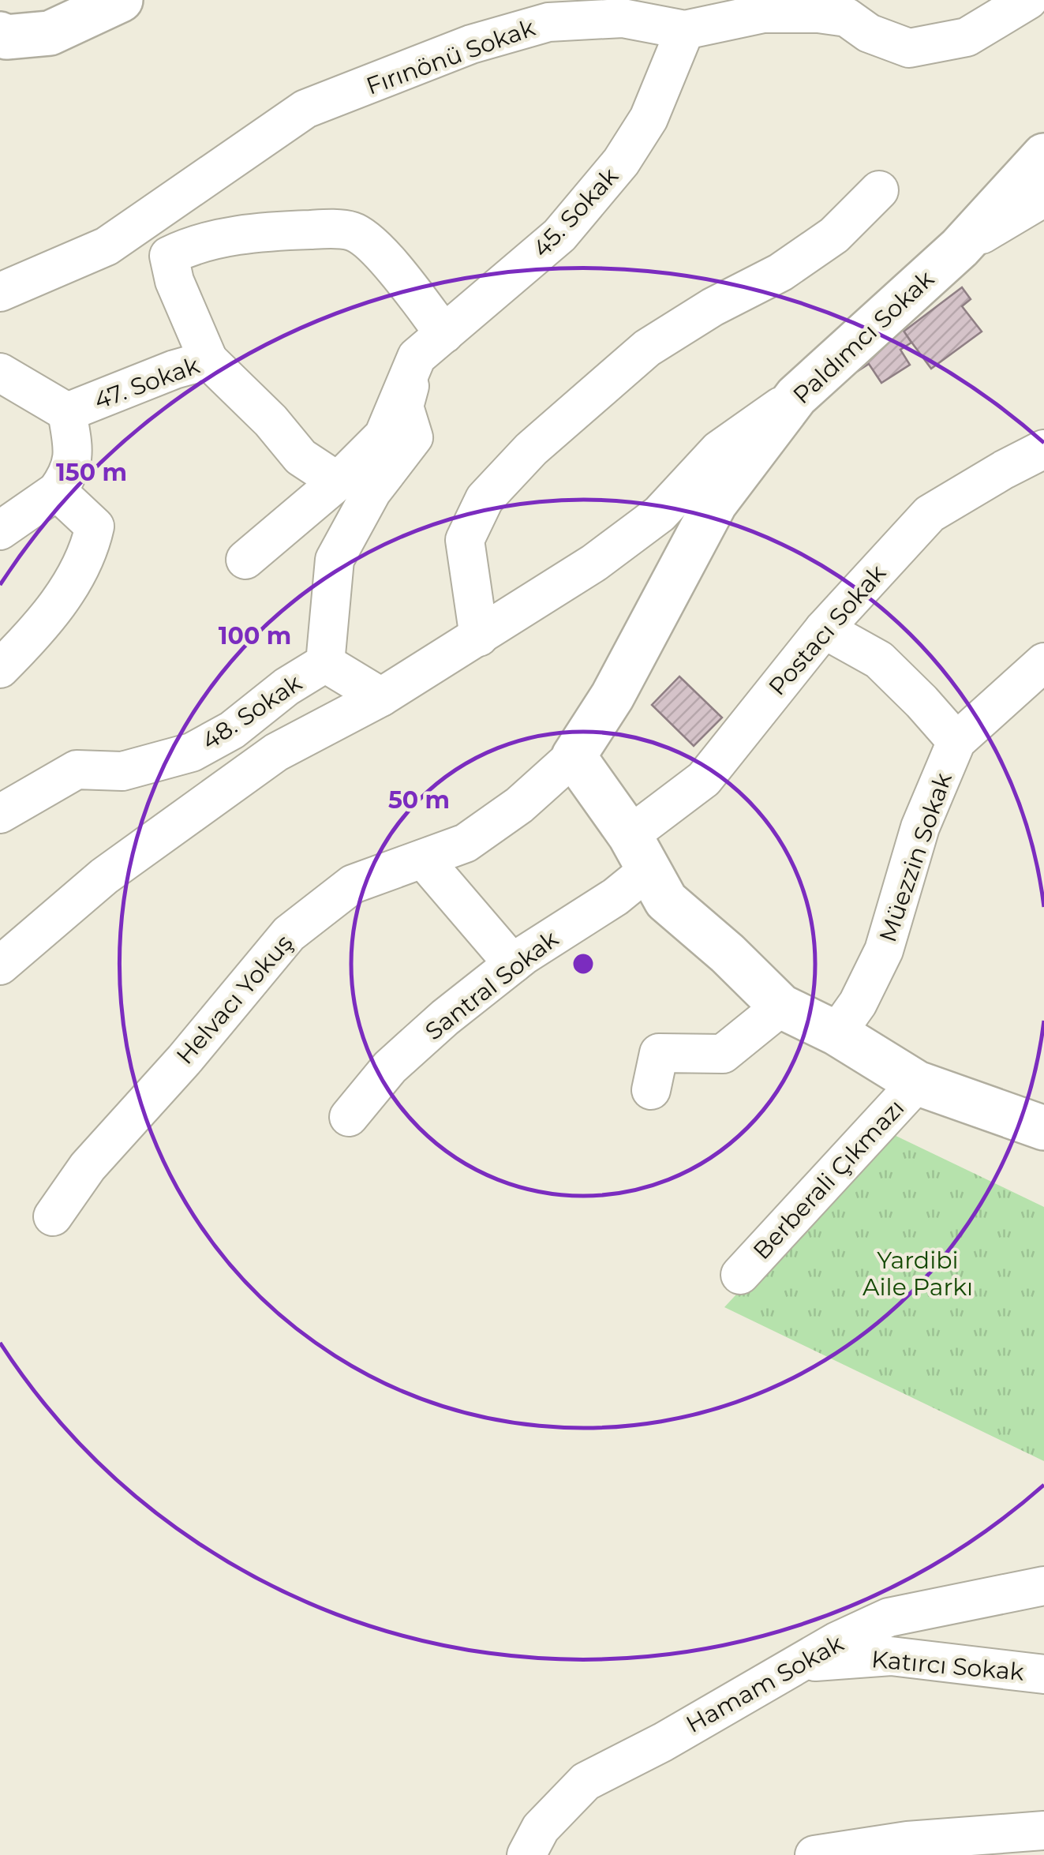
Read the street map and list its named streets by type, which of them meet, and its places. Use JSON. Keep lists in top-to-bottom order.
{
  "streets": {
    "street": [
      "Fırınönü Sokak",
      "45. Sokak",
      "Paldımcı Sokak",
      "47. Sokak",
      "Postacı Sokak",
      "48. Sokak",
      "Müezzin Sokak",
      "Santral Sokak",
      "Helvacı Yokuş",
      "Berberali Çıkmazı",
      "Katırcı Sokak",
      "Hamam Sokak"
    ]
  },
  "crossings": [
    ["Fırınönü Sokak", "45. Sokak"],
    ["45. Sokak", "48. Sokak"],
    ["Paldımcı Sokak", "Helvacı Yokuş"],
    ["Postacı Sokak", "Santral Sokak"],
    ["Katırcı Sokak", "Hamam Sokak"]
  ],
  "parks": ["Yardibi Aile Parkı"],
  "rings": ["150 m", "100 m", "50 m"]
}
